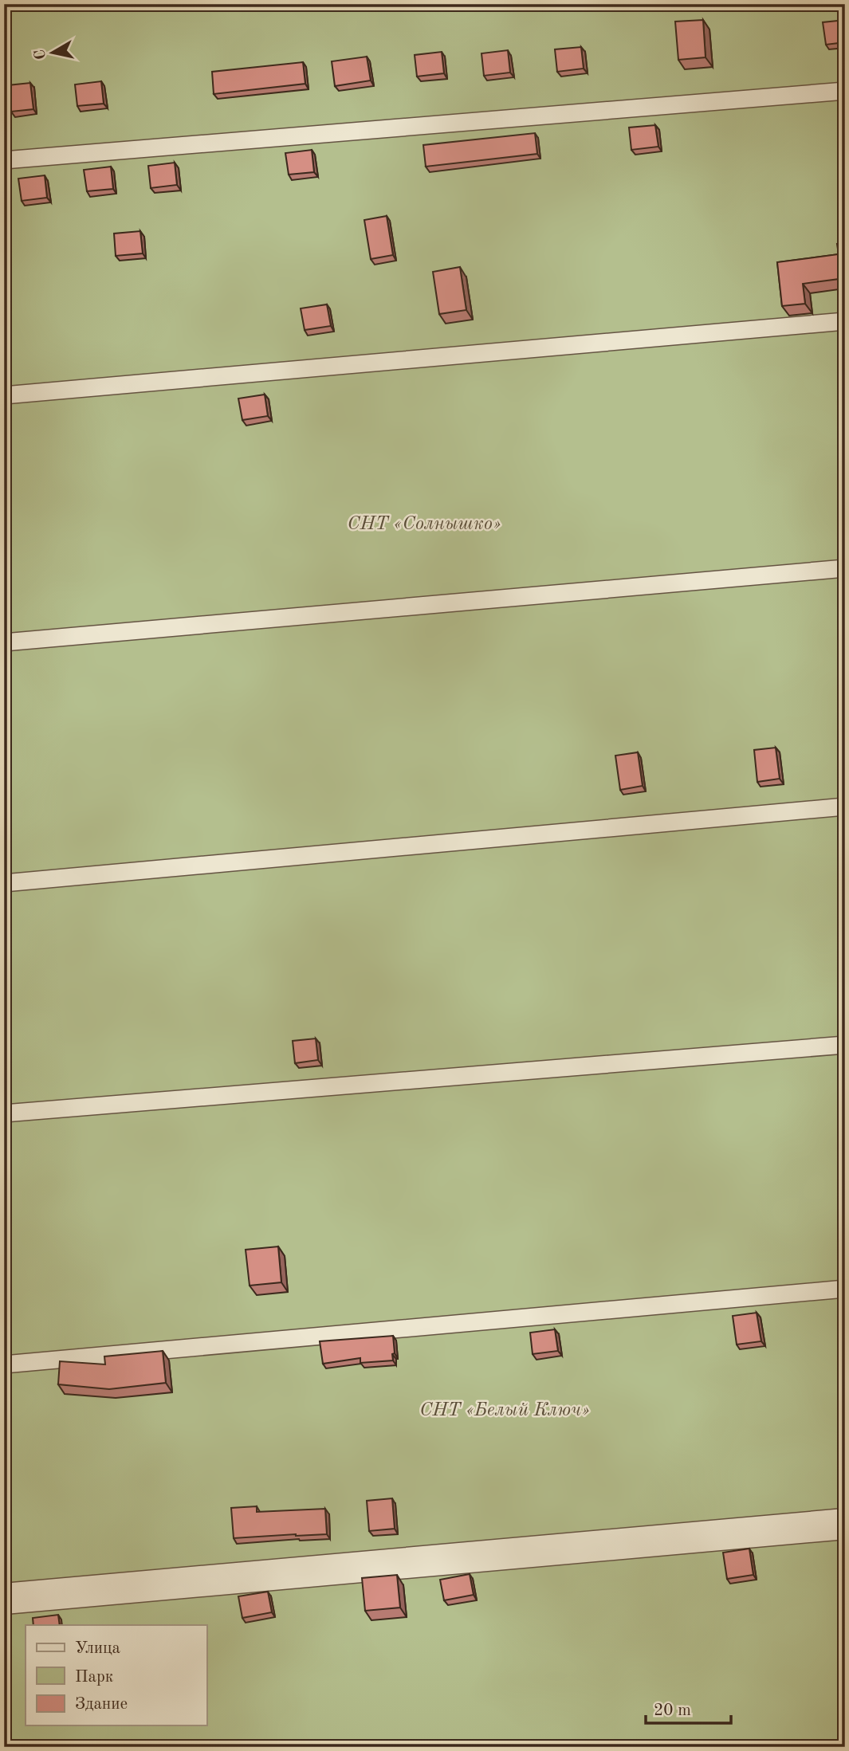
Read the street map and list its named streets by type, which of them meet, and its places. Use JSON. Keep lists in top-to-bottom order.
{
  "parks": ["СНТ «Солнышко»", "СНТ «Белый Ключ»"],
  "legend": ["Улица", "Парк", "Здание"],
  "scale_bar": "20 m",
  "north": "left"
}
